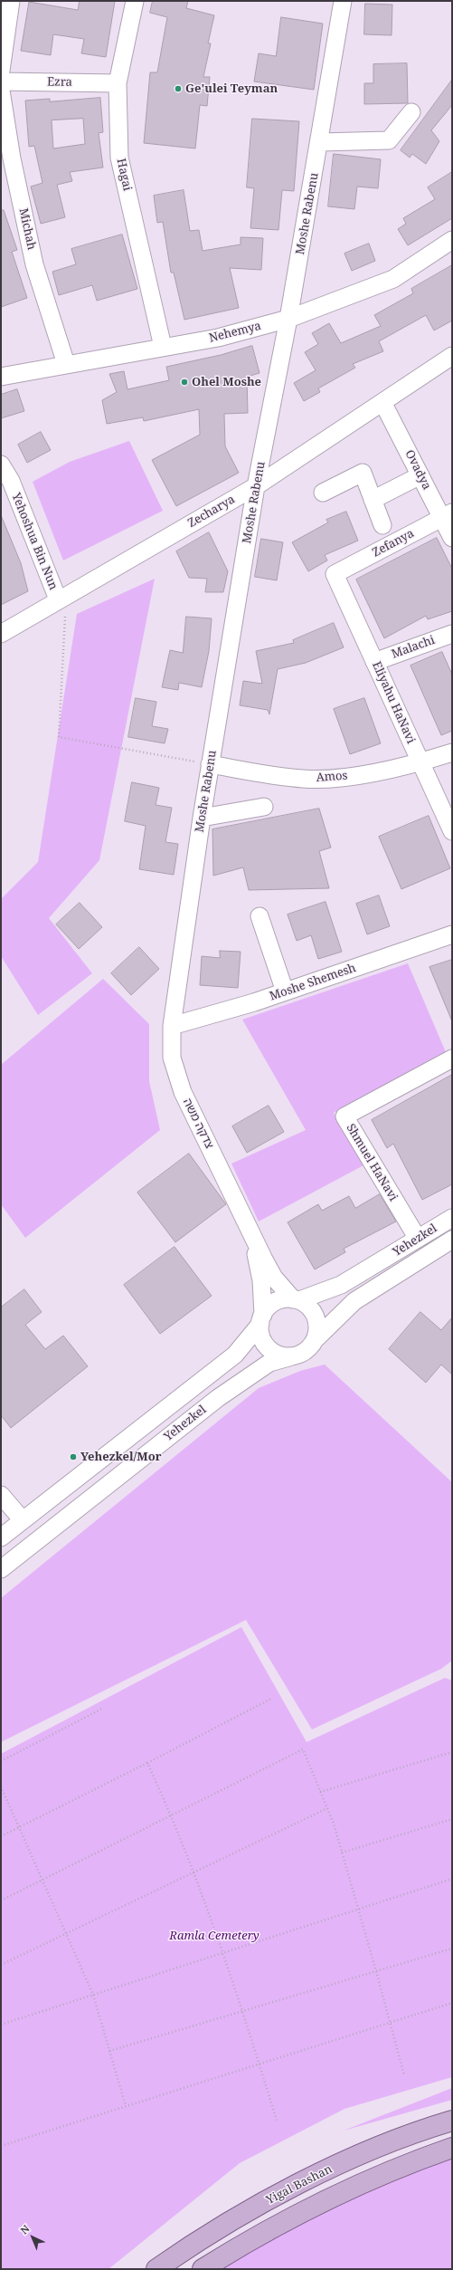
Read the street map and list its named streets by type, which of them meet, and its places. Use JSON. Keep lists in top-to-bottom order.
{
  "streets": {
    "main road": ["Yigal Bashan"],
    "street": [
      "Ezra",
      "Hagai",
      "Moshe Rabenu",
      "Michah",
      "Nehemya",
      "Ovadya",
      "Zecharya",
      "Yehoshua Bin Nun",
      "Zefanya",
      "Malachi",
      "Eliyahu HaNavi",
      "Amos",
      "Moshe Shemesh",
      "צדקה משה",
      "Shmuel HaNavi",
      "Yehezkel"
    ]
  },
  "crossings": [
    ["Ezra", "Hagai"],
    ["Hagai", "Nehemya"],
    ["Moshe Rabenu", "Nehemya"],
    ["Moshe Rabenu", "Zecharya"],
    ["Moshe Rabenu", "Amos"],
    ["Moshe Rabenu", "צדקה משה"],
    ["Michah", "Nehemya"],
    ["Ovadya", "Zecharya"],
    ["Ovadya", "Zefanya"],
    ["Zecharya", "Yehoshua Bin Nun"],
    ["Zefanya", "Eliyahu HaNavi"],
    ["Malachi", "Eliyahu HaNavi"],
    ["Eliyahu HaNavi", "Amos"],
    ["Moshe Shemesh", "צדקה משה"],
    ["צדקה משה", "Yehezkel"],
    ["Shmuel HaNavi", "Yehezkel"]
  ],
  "parks": ["Ramla Cemetery"],
  "places": ["Ge'ulei Teyman", "Ohel Moshe", "Yehezkel/Mor"],
  "north": "top left"
}
